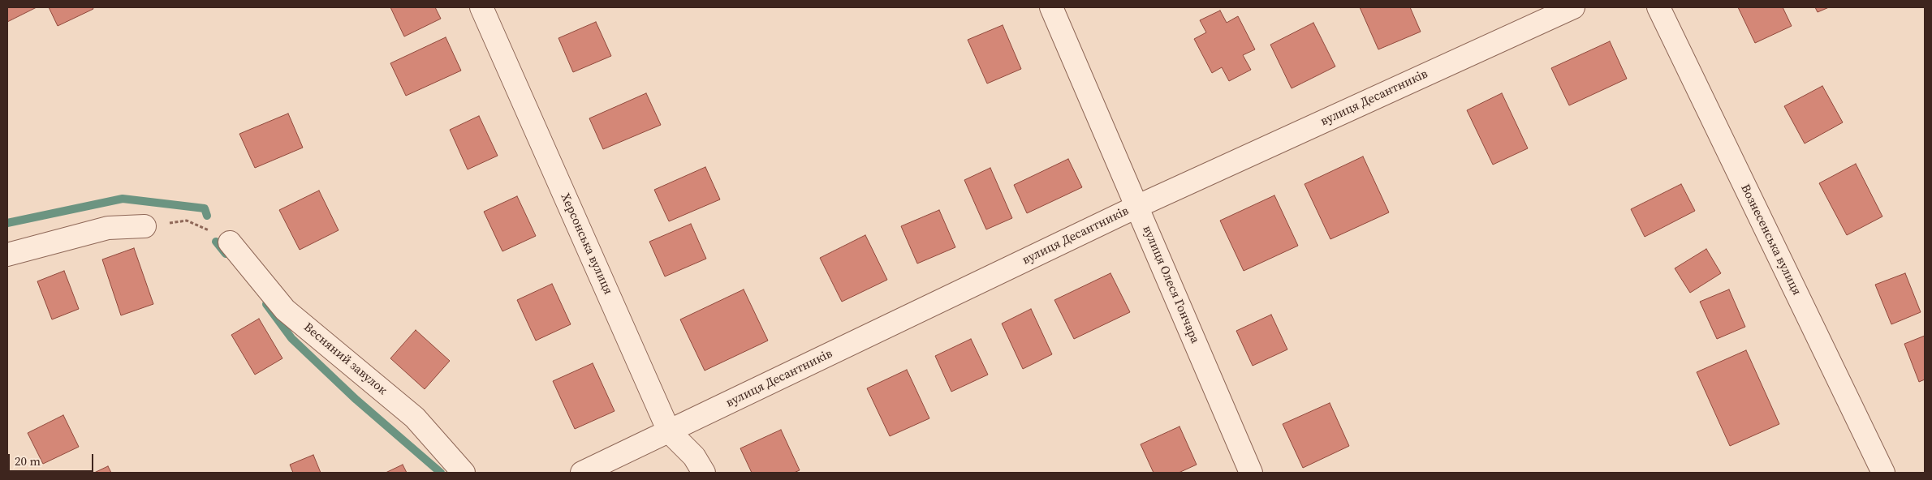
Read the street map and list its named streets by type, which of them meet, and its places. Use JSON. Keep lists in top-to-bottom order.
{
  "streets": {
    "street": [
      "вулиця Десантників",
      "Вознесенська вулиця",
      "Херсонська вулиця",
      "вулиця Олеся Гончара",
      "Весняний завулок"
    ]
  },
  "crossings": [
    ["вулиця Десантників", "Херсонська вулиця"],
    ["вулиця Десантників", "вулиця Олеся Гончара"]
  ],
  "scale_bar": "20 m"
}
